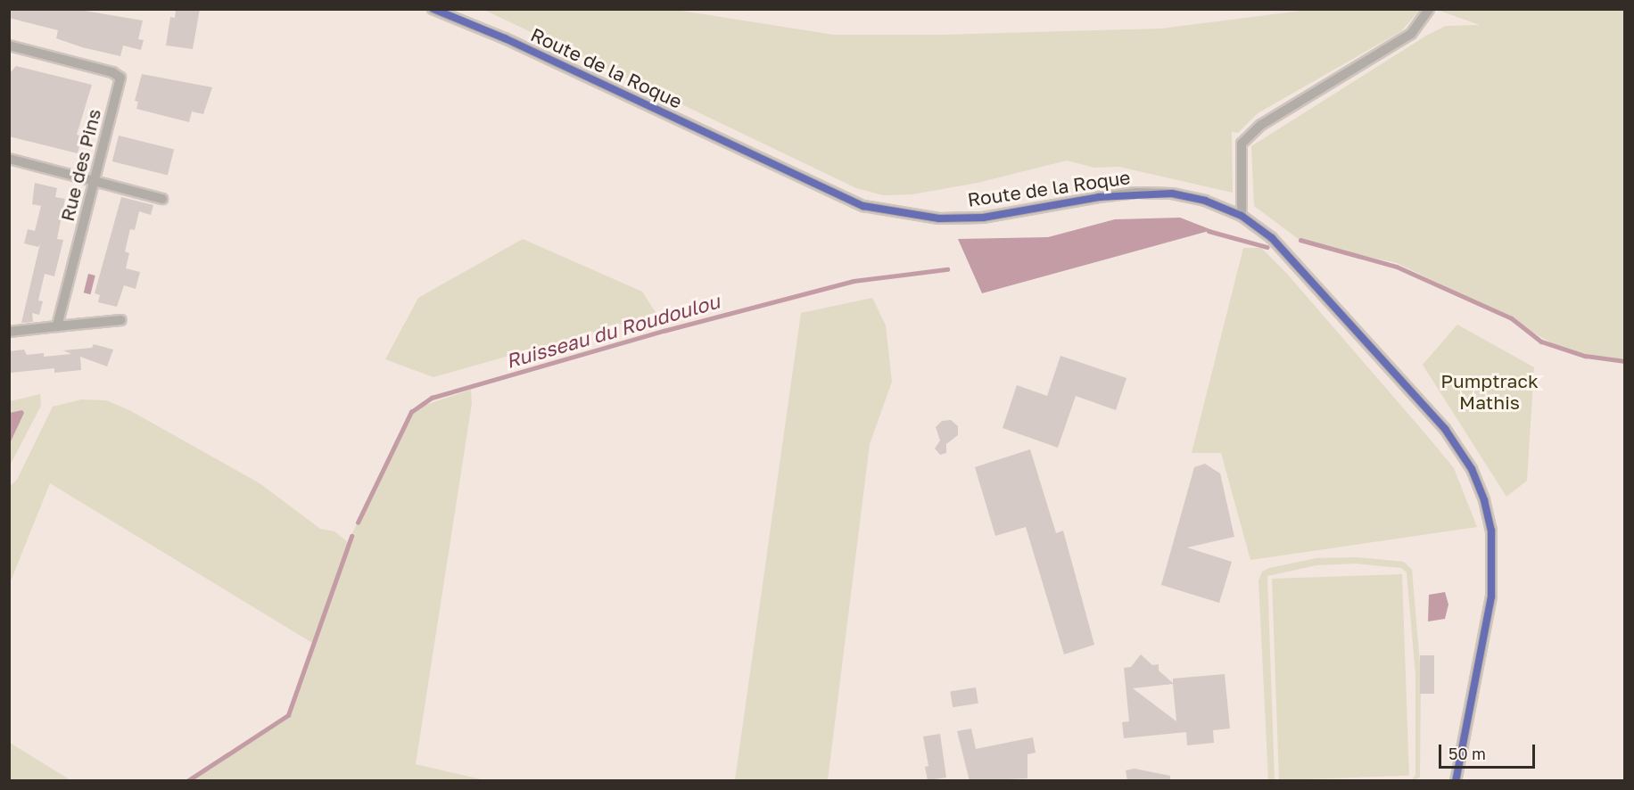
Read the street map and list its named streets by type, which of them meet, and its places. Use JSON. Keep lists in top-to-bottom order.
{
  "streets": {
    "street": ["Route de la Roque", "Rue des Pins"]
  },
  "water": ["Ruisseau du Roudoulou"],
  "parks": ["Pumptrack Mathis"],
  "scale_bar": "50 m"
}
